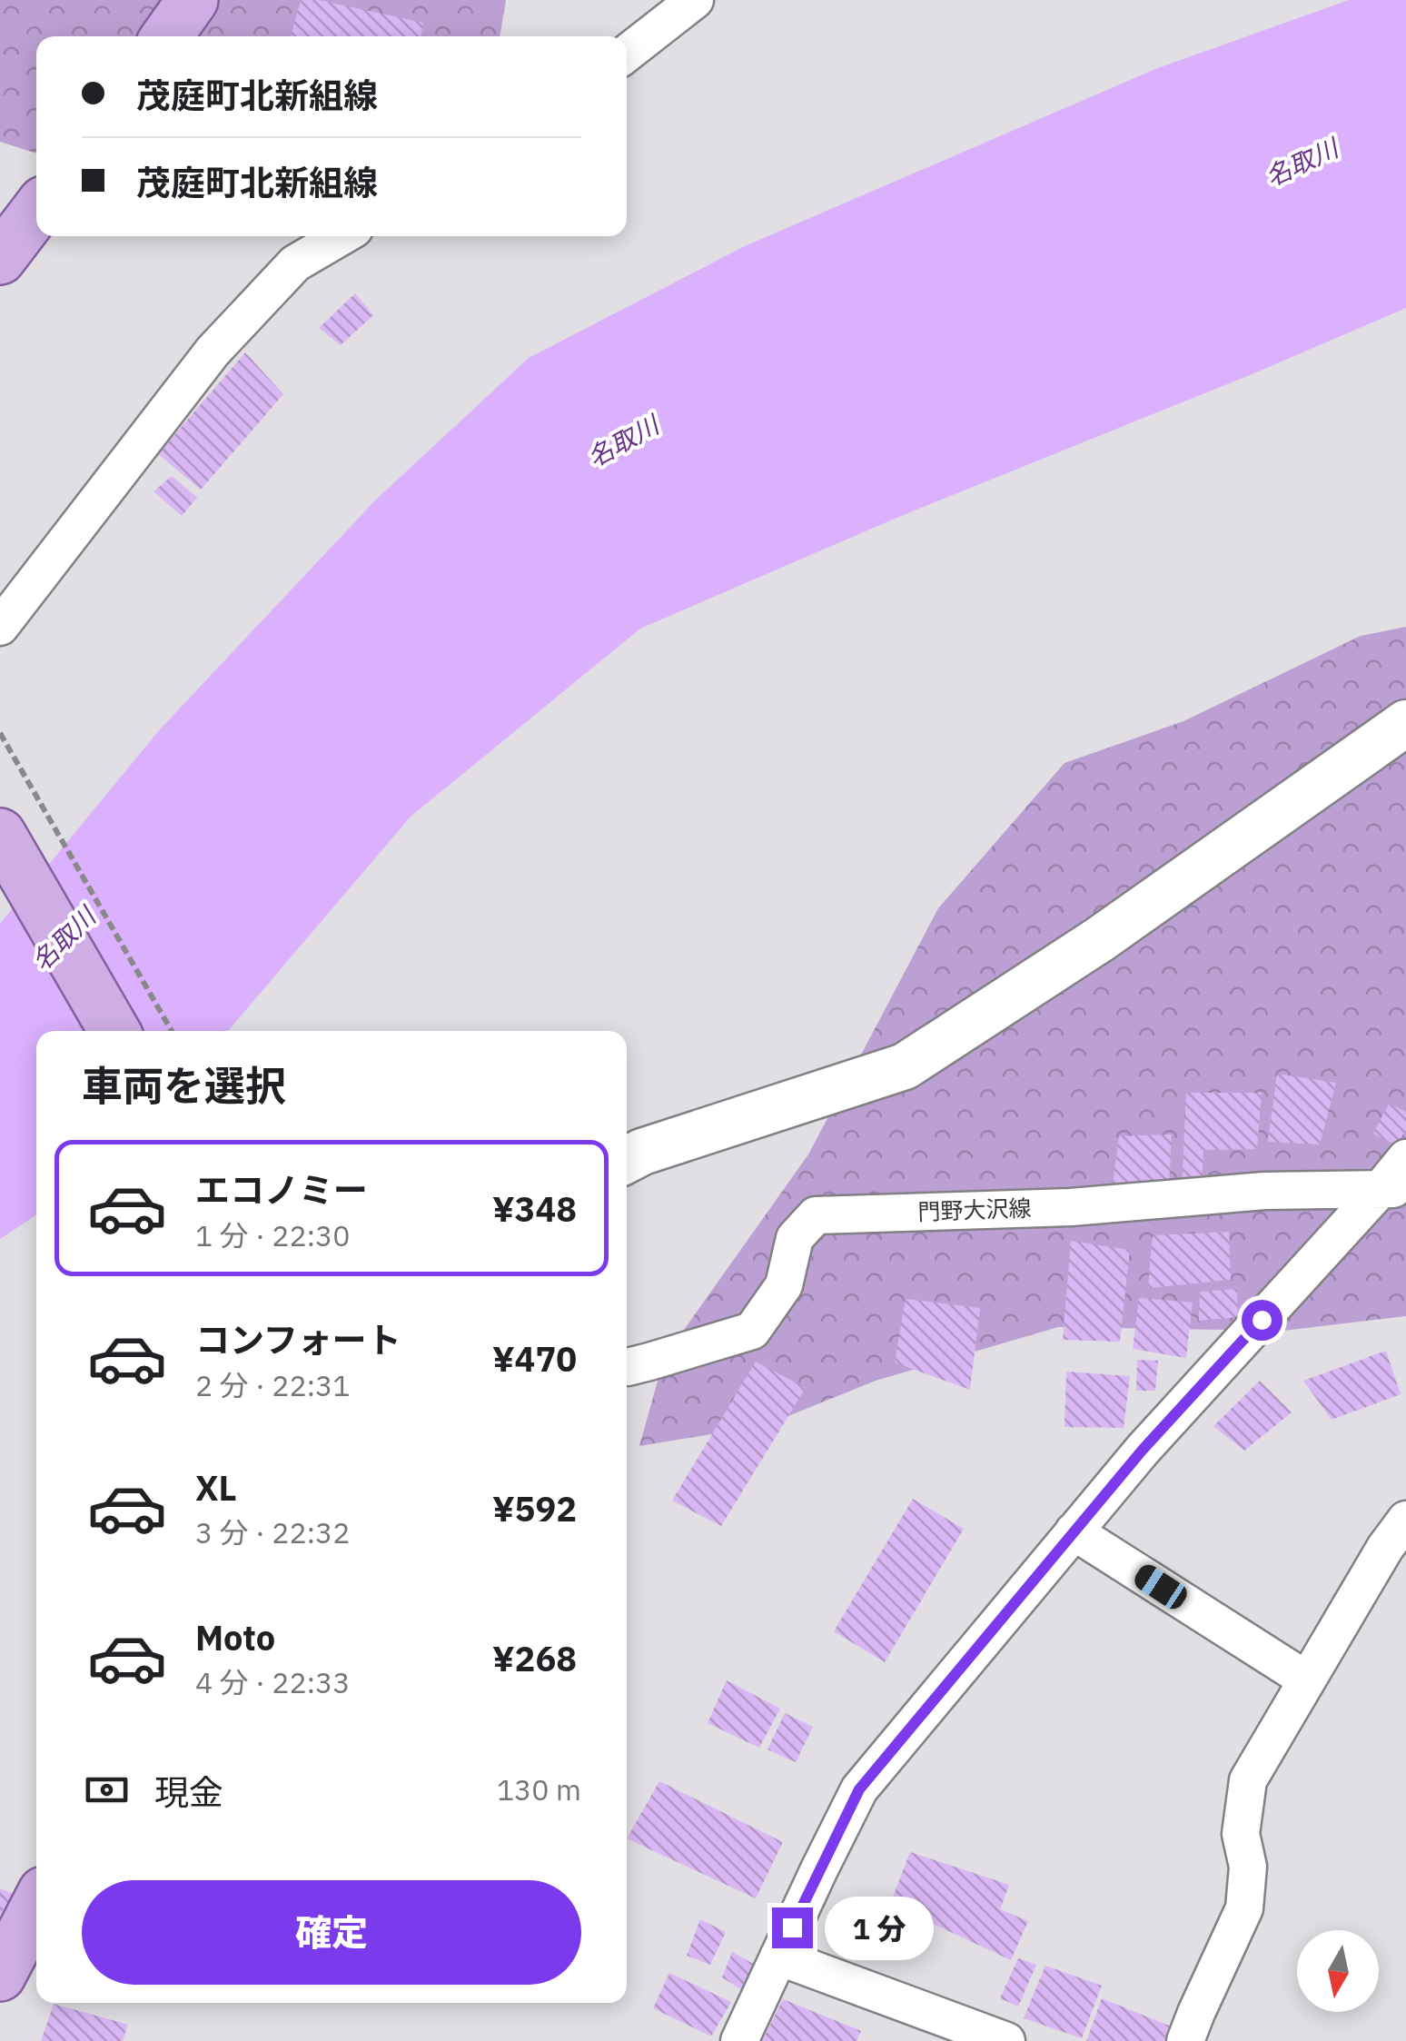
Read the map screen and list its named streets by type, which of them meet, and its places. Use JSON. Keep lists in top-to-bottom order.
{
  "streets": {
    "street": ["門野大沢線"]
  },
  "water": ["名取川"],
  "north": "bottom",
  "page": {
    "banner": ["茂庭町北新組線", "茂庭町北新組線"],
    "heading": "車両を選択",
    "list": [
      {
        "name": "エコノミー",
        "note": "1 分 · 22:30",
        "value": "¥348"
      },
      {
        "name": "コンフォート",
        "note": "2 分 · 22:31",
        "value": "¥470"
      },
      {
        "name": "XL",
        "note": "3 分 · 22:32",
        "value": "¥592"
      },
      {
        "name": "Moto",
        "note": "4 分 · 22:33",
        "value": "¥268"
      }
    ],
    "pay": ["現金", "130 m"],
    "buttons": "確定",
    "bubble": "1 分"
  }
}
